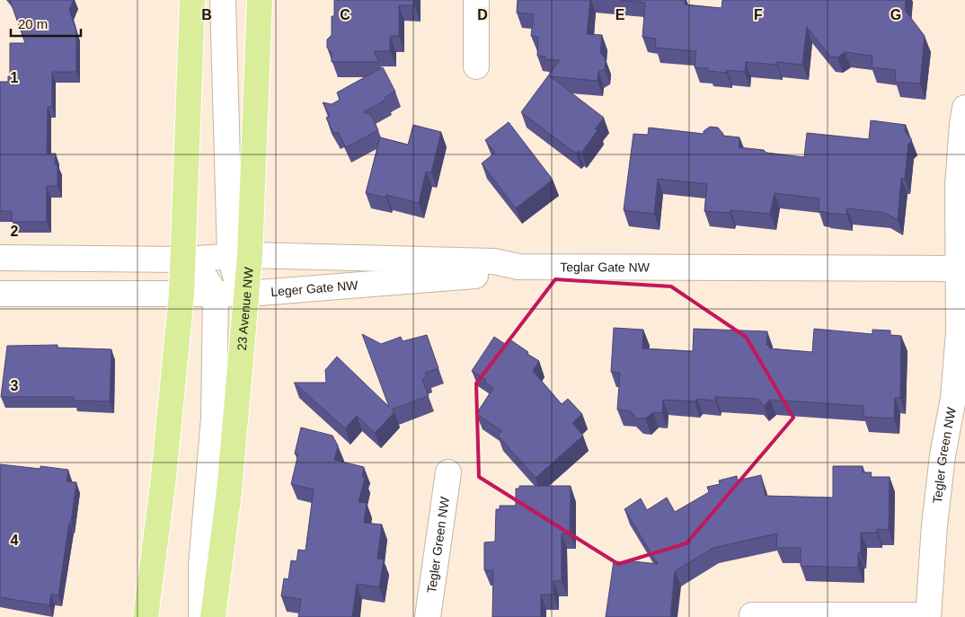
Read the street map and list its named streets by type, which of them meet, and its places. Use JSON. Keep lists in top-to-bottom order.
{
  "streets": {
    "main road": ["23 Avenue NW"],
    "street": ["Teglar Gate NW", "Leger Gate NW", "Tegler Green NW"]
  },
  "crossings": [
    ["Teglar Gate NW", "Leger Gate NW"],
    ["Teglar Gate NW", "23 Avenue NW"],
    ["Teglar Gate NW", "Tegler Green NW"],
    ["Leger Gate NW", "23 Avenue NW"]
  ],
  "scale_bar": "20 m",
  "grid": {
    "columns": [
      "B",
      "C",
      "D",
      "E",
      "F",
      "G"
    ],
    "rows": [
      "1",
      "2",
      "3",
      "4"
    ]
  }
}
